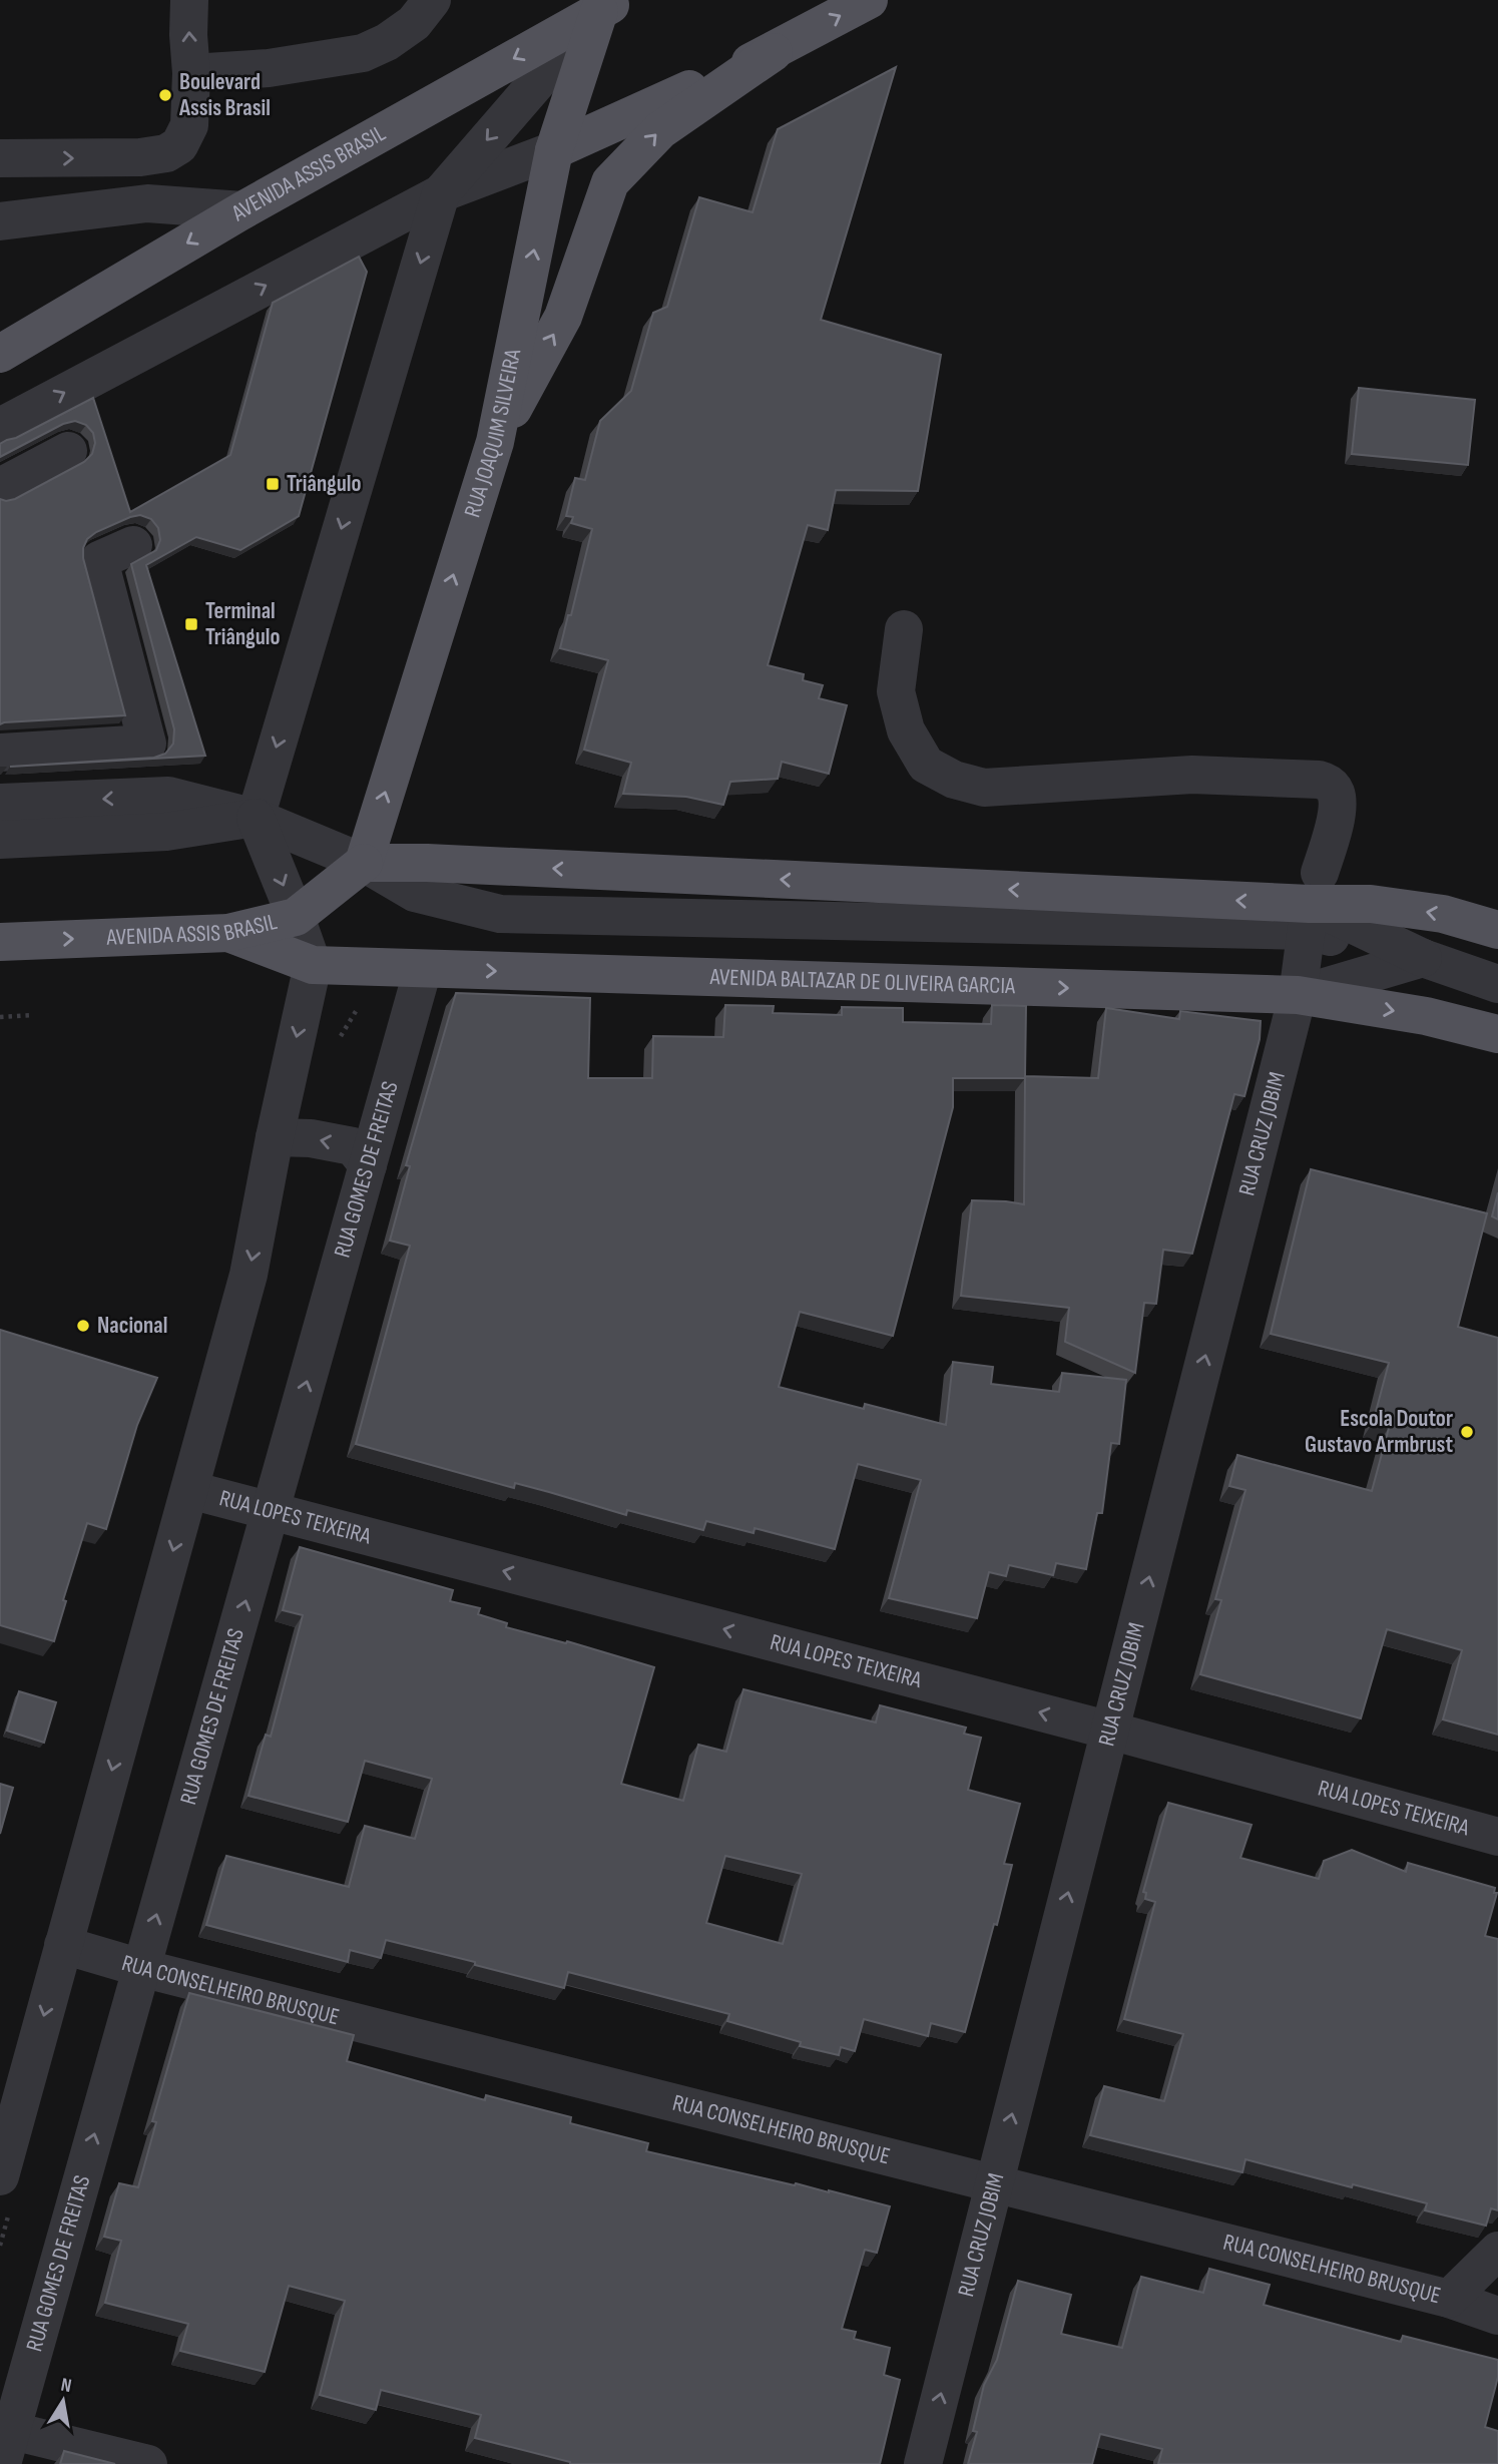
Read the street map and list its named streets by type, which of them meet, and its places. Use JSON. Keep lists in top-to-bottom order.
{
  "streets": {
    "main road": ["AVENIDA ASSIS BRASIL", "RUA JOAQUIM SILVEIRA", "AVENIDA BALTAZAR DE OLIVEIRA GARCIA"],
    "street": [
      "RUA CRUZ JOBIM",
      "RUA GOMES DE FREITAS",
      "RUA LOPES TEIXEIRA",
      "RUA CONSELHEIRO BRUSQUE"
    ]
  },
  "crossings": [
    ["AVENIDA ASSIS BRASIL", "RUA JOAQUIM SILVEIRA"],
    ["AVENIDA ASSIS BRASIL", "AVENIDA BALTAZAR DE OLIVEIRA GARCIA"],
    ["AVENIDA BALTAZAR DE OLIVEIRA GARCIA", "RUA CRUZ JOBIM"],
    ["AVENIDA BALTAZAR DE OLIVEIRA GARCIA", "RUA GOMES DE FREITAS"],
    ["RUA CRUZ JOBIM", "RUA LOPES TEIXEIRA"],
    ["RUA CRUZ JOBIM", "RUA CONSELHEIRO BRUSQUE"],
    ["RUA GOMES DE FREITAS", "RUA LOPES TEIXEIRA"],
    ["RUA GOMES DE FREITAS", "RUA CONSELHEIRO BRUSQUE"]
  ],
  "one_way": ["RUA CRUZ JOBIM", "RUA LOPES TEIXEIRA"],
  "places": {
    "other": ["Boulevard Assis Brasil", "Nacional", "Escola Doutor Gustavo Armbrust"],
    "transit": ["Triângulo", "Terminal Triângulo"]
  },
  "north": "top"
}
